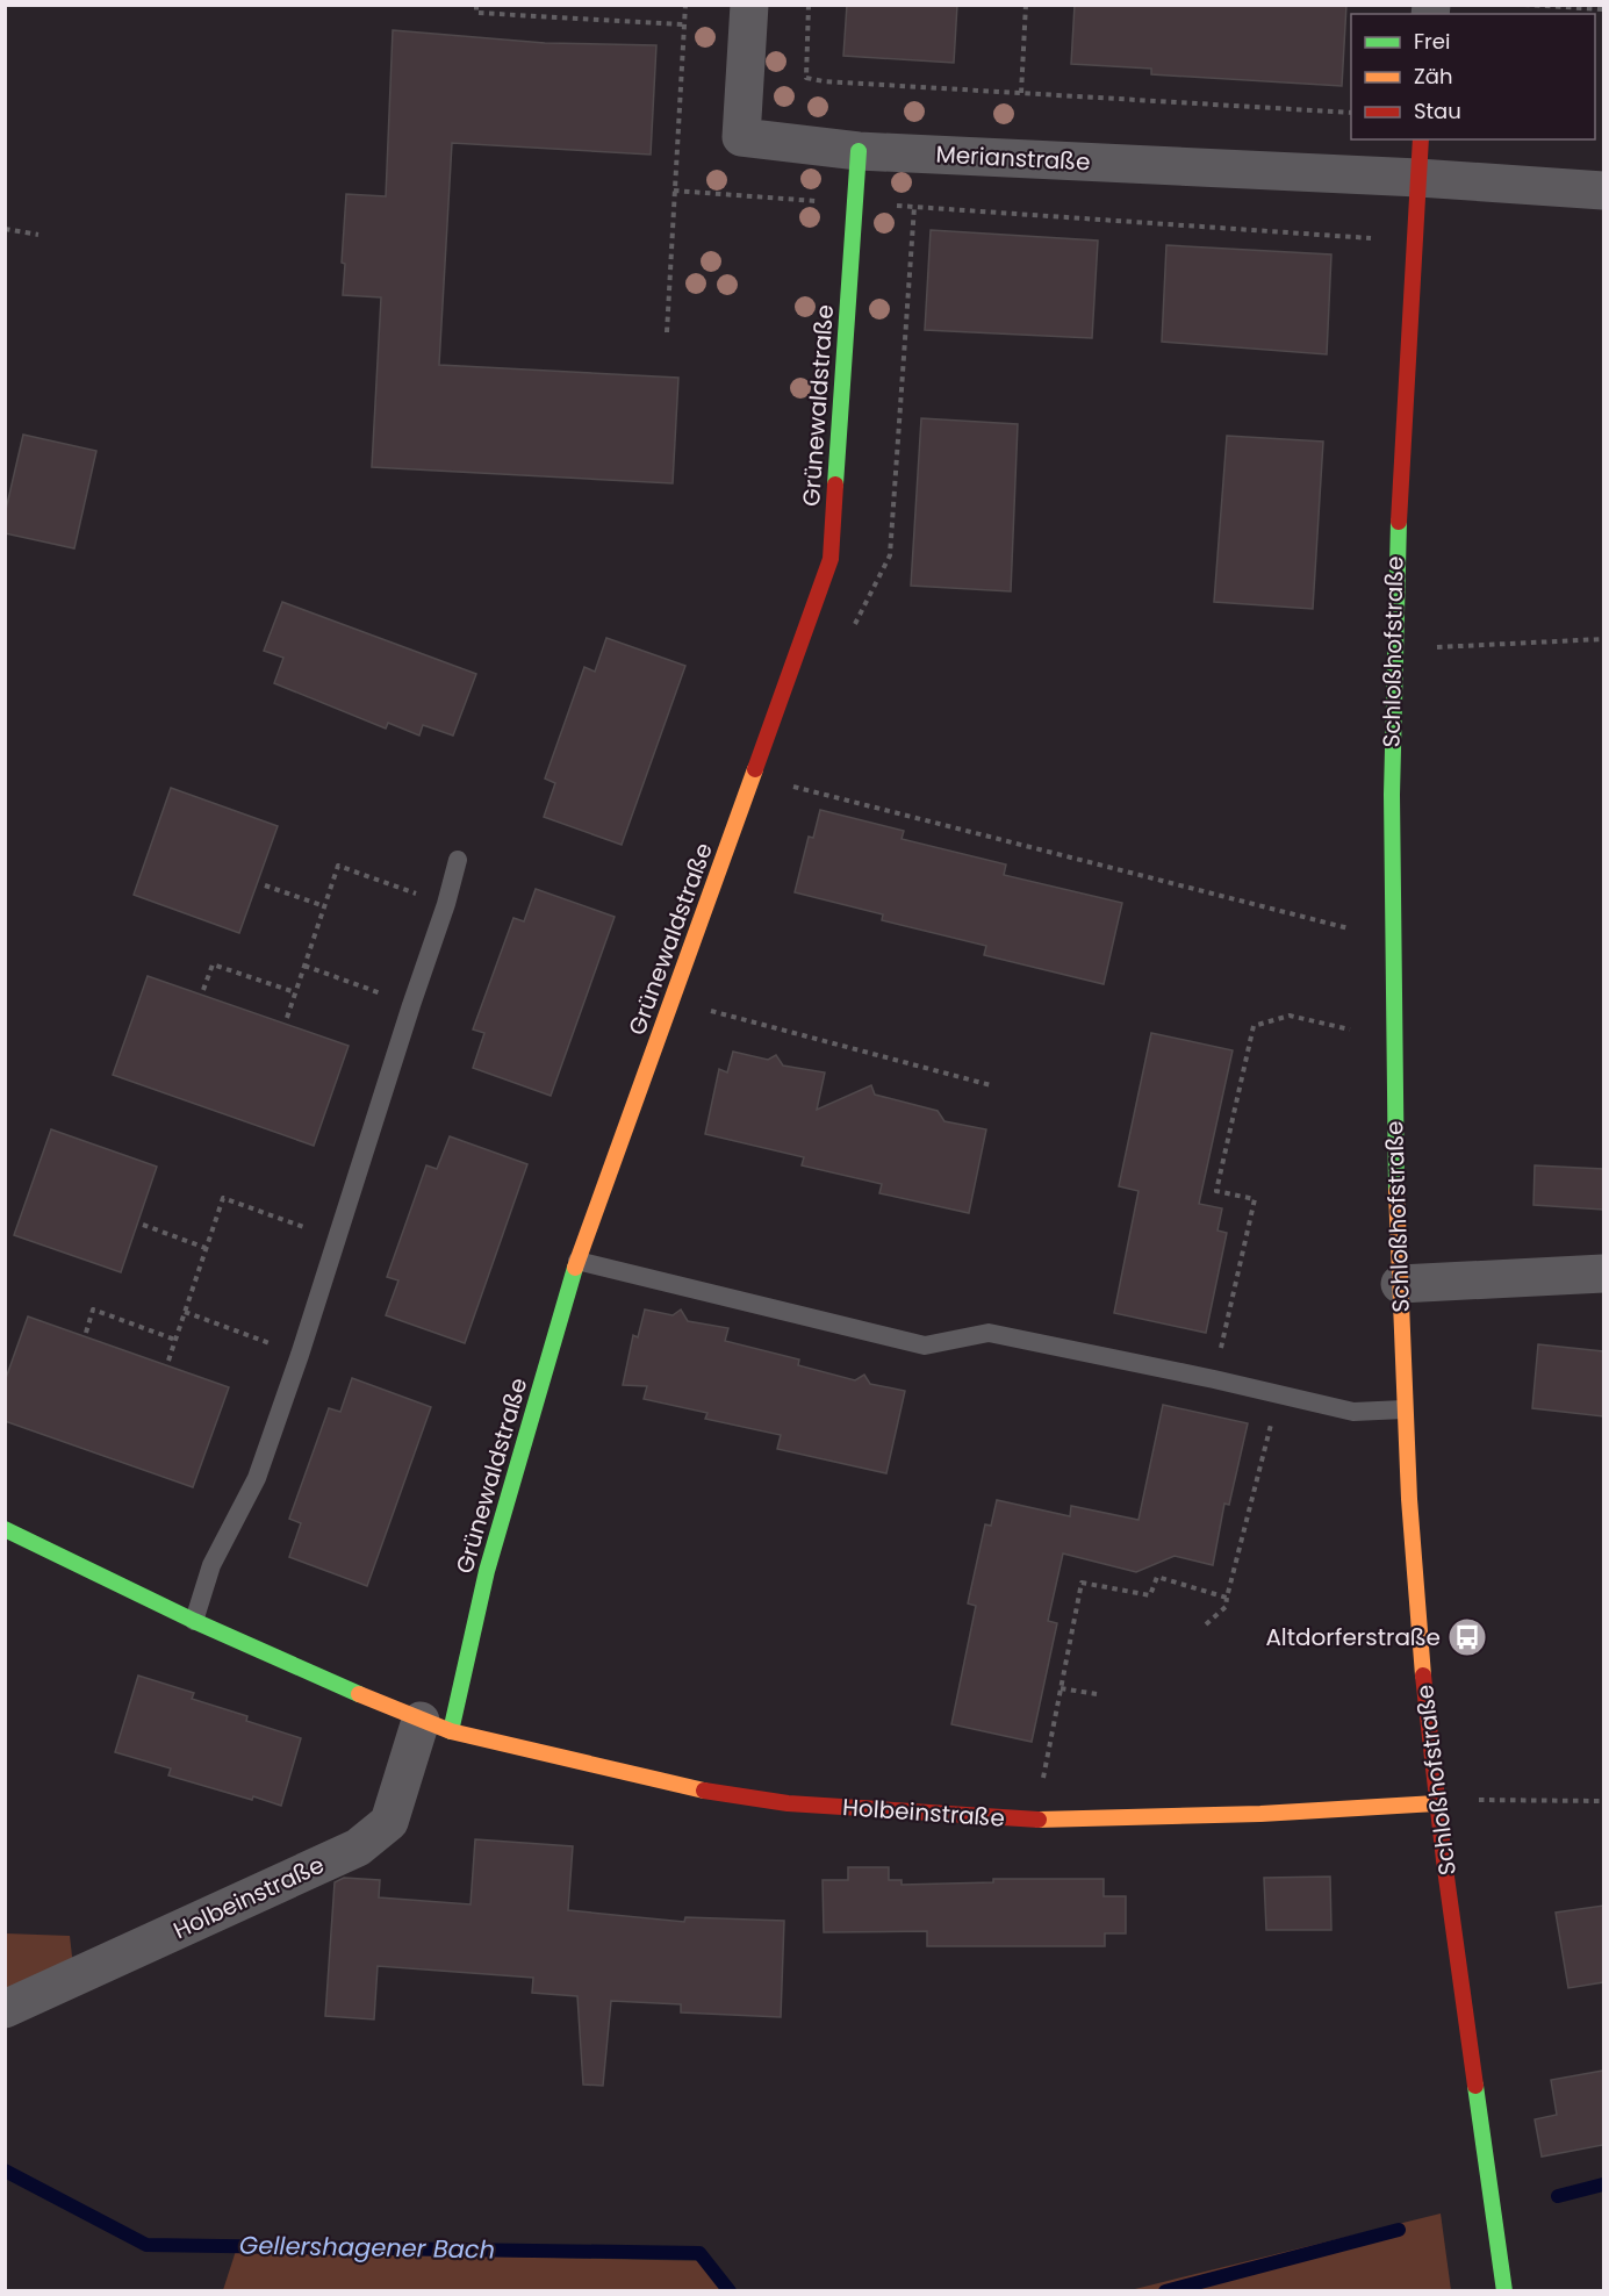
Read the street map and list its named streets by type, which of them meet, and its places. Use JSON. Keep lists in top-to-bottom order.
{
  "streets": {
    "street": [
      "Merianstraße",
      "Grünewaldstraße",
      "Schloßhofstraße",
      "Holbeinstraße"
    ]
  },
  "crossings": [
    ["Merianstraße", "Grünewaldstraße"],
    ["Merianstraße", "Schloßhofstraße"],
    ["Grünewaldstraße", "Holbeinstraße"],
    ["Schloßhofstraße", "Holbeinstraße"]
  ],
  "water": ["Gellershagener Bach"],
  "places": {
    "bus stop": ["Altdorferstraße"]
  },
  "legend": ["Frei", "Zäh", "Stau"]
}
